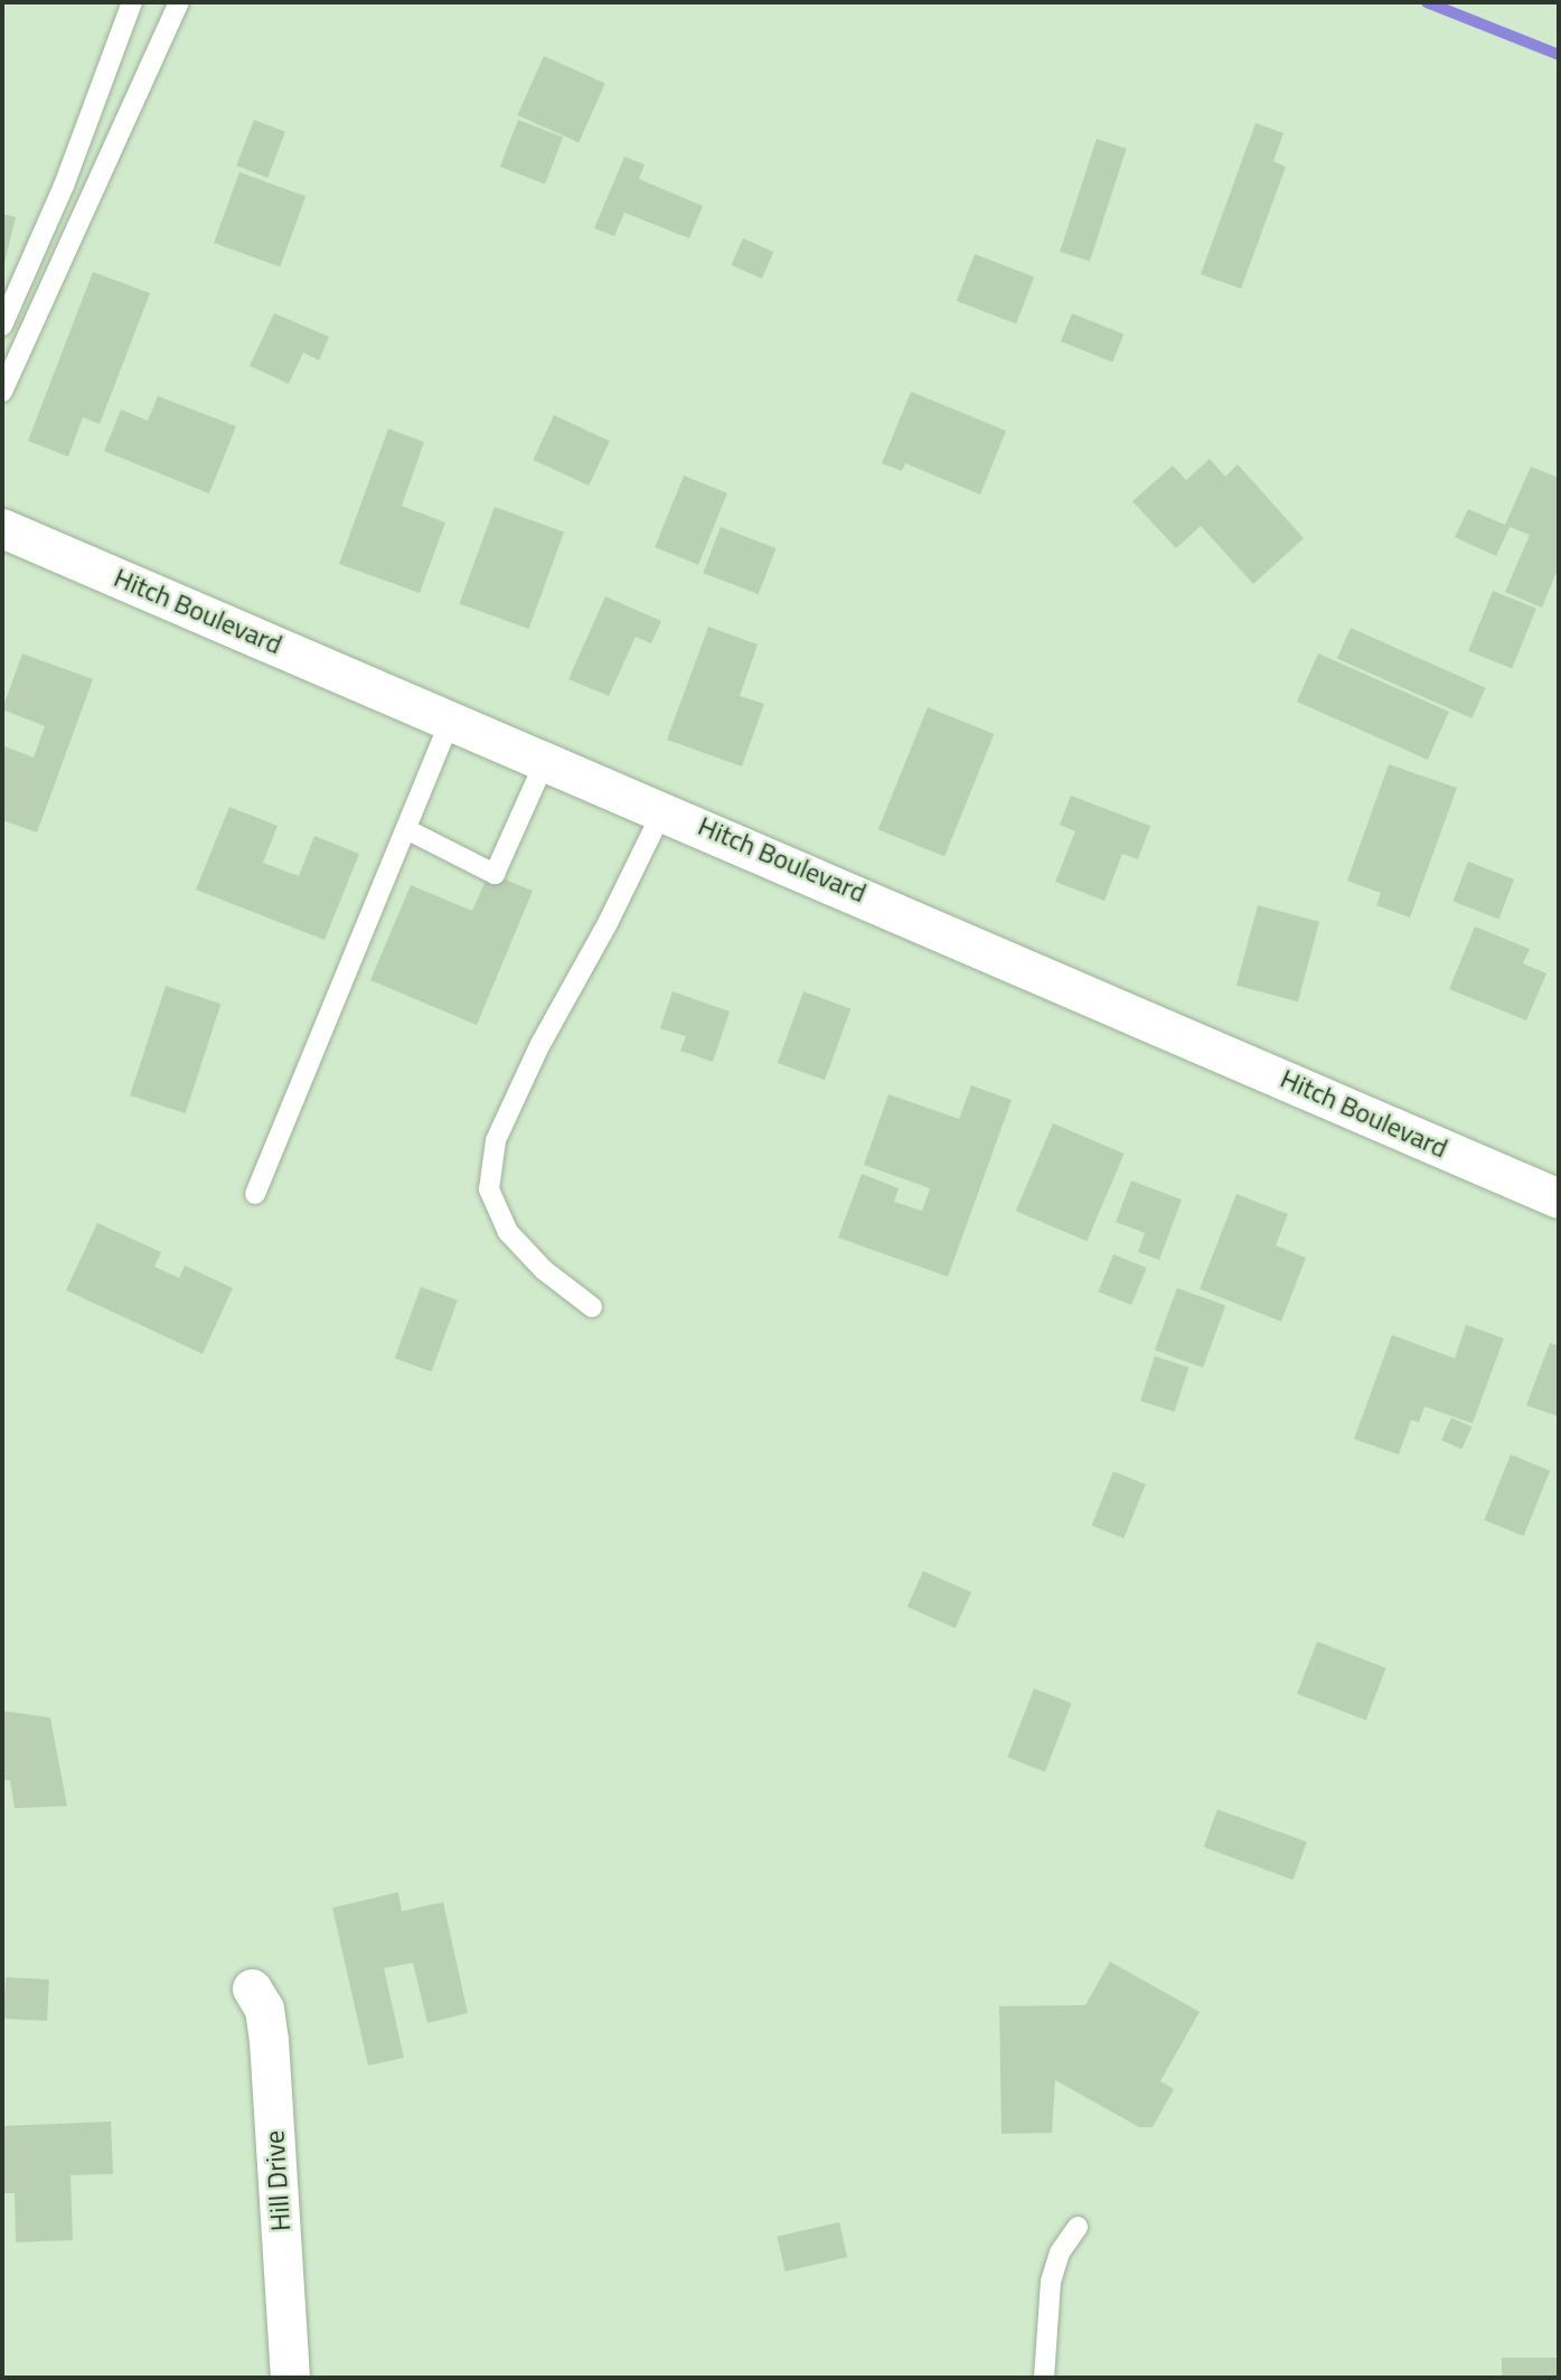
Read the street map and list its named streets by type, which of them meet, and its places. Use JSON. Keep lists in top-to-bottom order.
{
  "streets": {
    "street": ["Hitch Boulevard", "Hill Drive"]
  }
}
